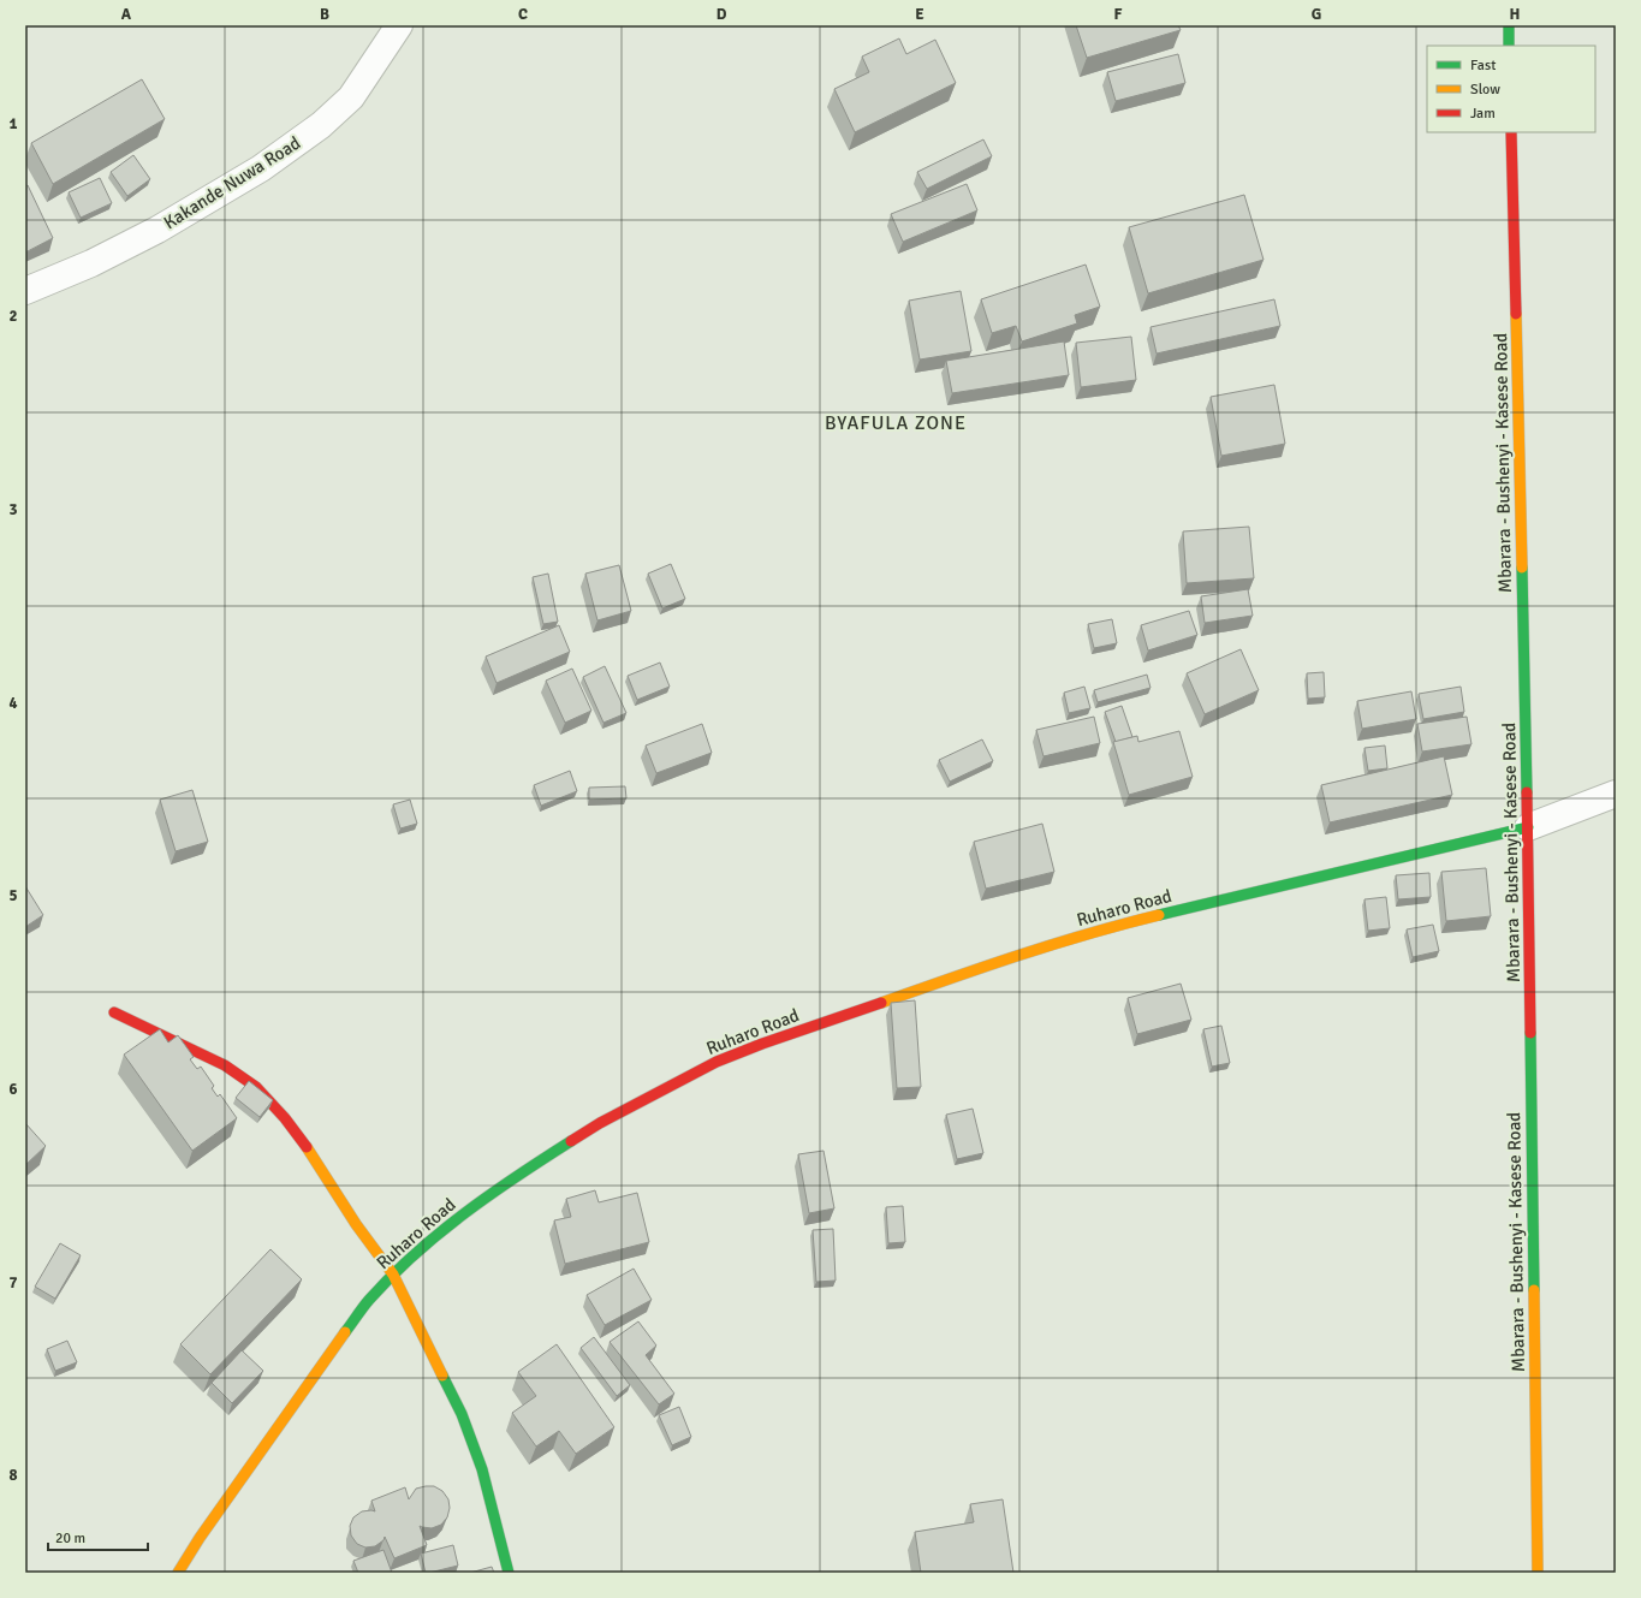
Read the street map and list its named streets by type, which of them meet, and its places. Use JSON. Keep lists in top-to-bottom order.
{
  "streets": {
    "street": ["Kakande Nuwa Road", "Mbarara - Bushenyi - Kasese Road", "Ruharo Road"]
  },
  "crossings": [
    ["Mbarara - Bushenyi - Kasese Road", "Ruharo Road"]
  ],
  "districts": ["BYAFULA ZONE"],
  "legend": ["Fast", "Slow", "Jam"],
  "scale_bar": "20 m",
  "grid": {
    "columns": [
      "A",
      "B",
      "C",
      "D",
      "E",
      "F",
      "G",
      "H"
    ],
    "rows": [
      "1",
      "2",
      "3",
      "4",
      "5",
      "6",
      "7",
      "8"
    ]
  }
}
